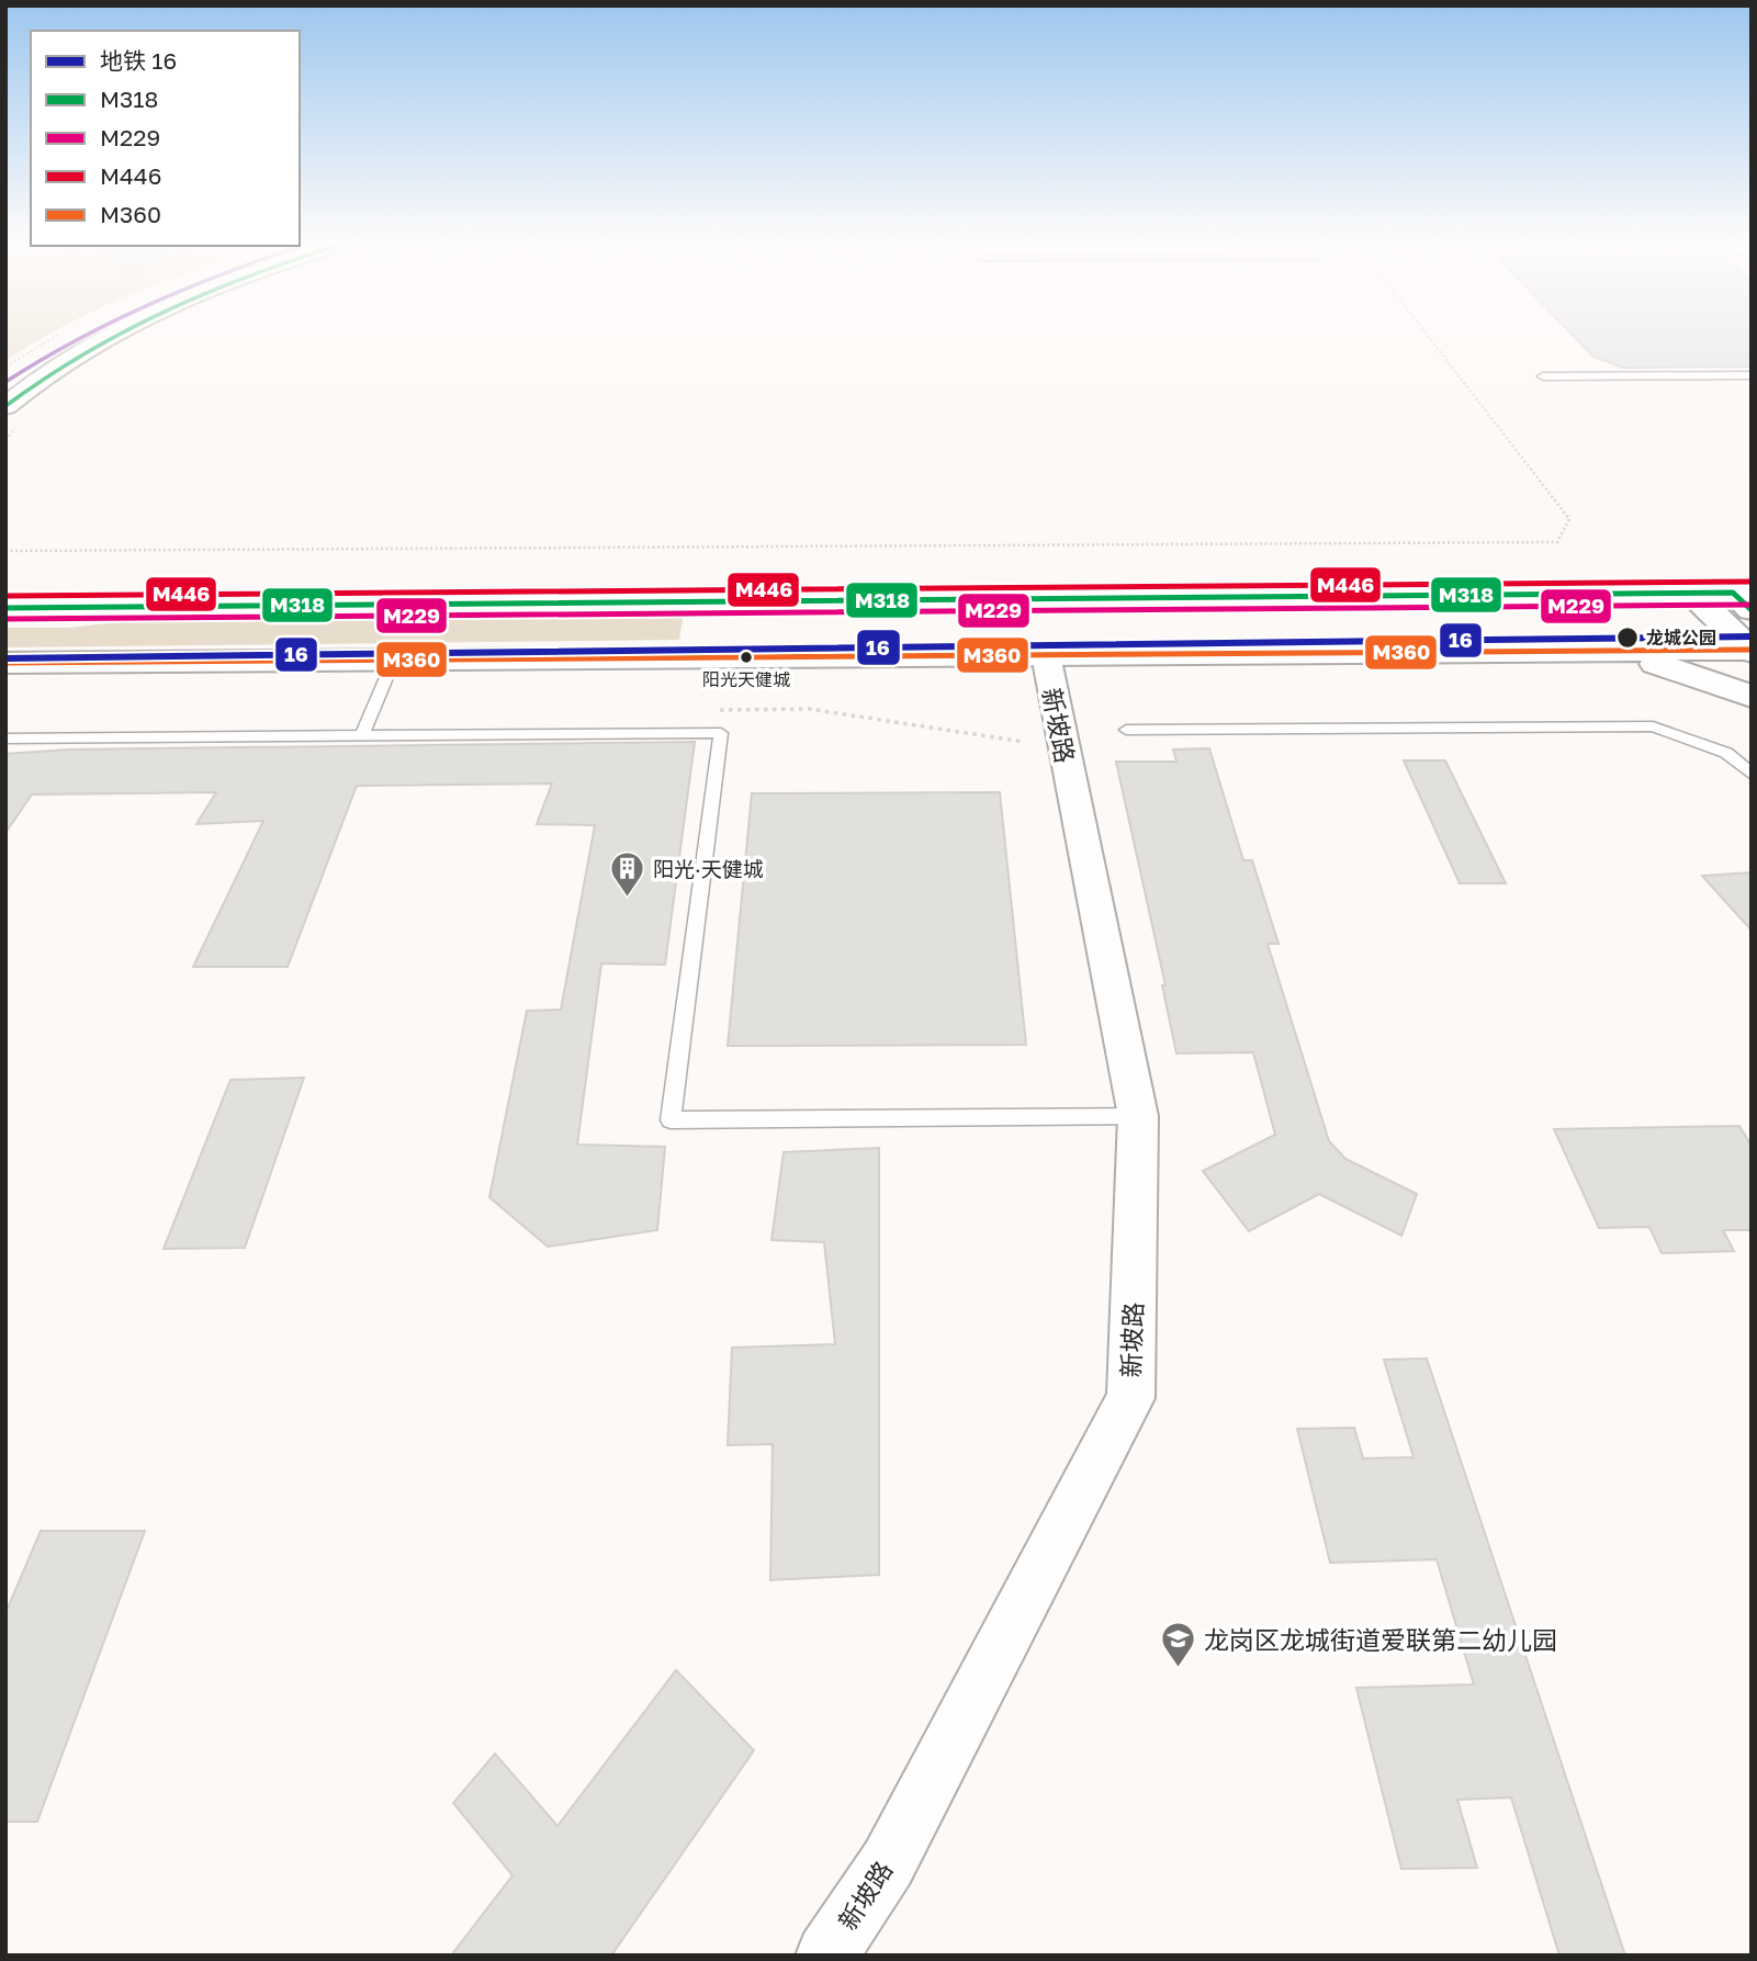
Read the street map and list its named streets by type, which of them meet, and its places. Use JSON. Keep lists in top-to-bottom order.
{
  "streets": {
    "street": ["新坡路"]
  },
  "places": {
    "other": ["龙城公园", "阳光天健城"],
    "building": ["阳光·天健城"],
    "school or university": ["龙岗区龙城街道爱联第二幼儿园"]
  },
  "lines": [
    "transit line M318",
    "transit line M446",
    "transit line M229",
    "metro line 16",
    "transit line M360"
  ],
  "legend": [
    "地铁 16",
    "M318",
    "M229",
    "M446",
    "M360"
  ]
}
